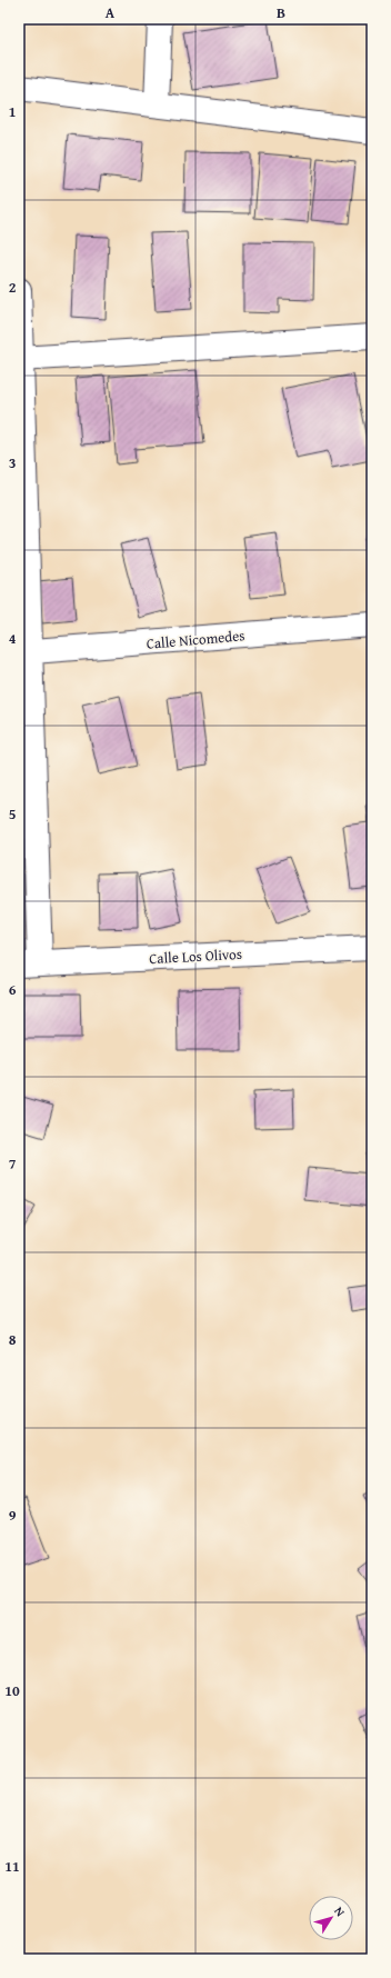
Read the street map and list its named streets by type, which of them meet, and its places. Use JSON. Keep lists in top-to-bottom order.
{
  "streets": {
    "street": ["Calle Nicomedes", "Calle Los Olivos"]
  },
  "north": "top right",
  "grid": {
    "columns": ["A", "B"],
    "rows": [
      "1",
      "2",
      "3",
      "4",
      "5",
      "6",
      "7",
      "8",
      "9",
      "10",
      "11"
    ]
  }
}
